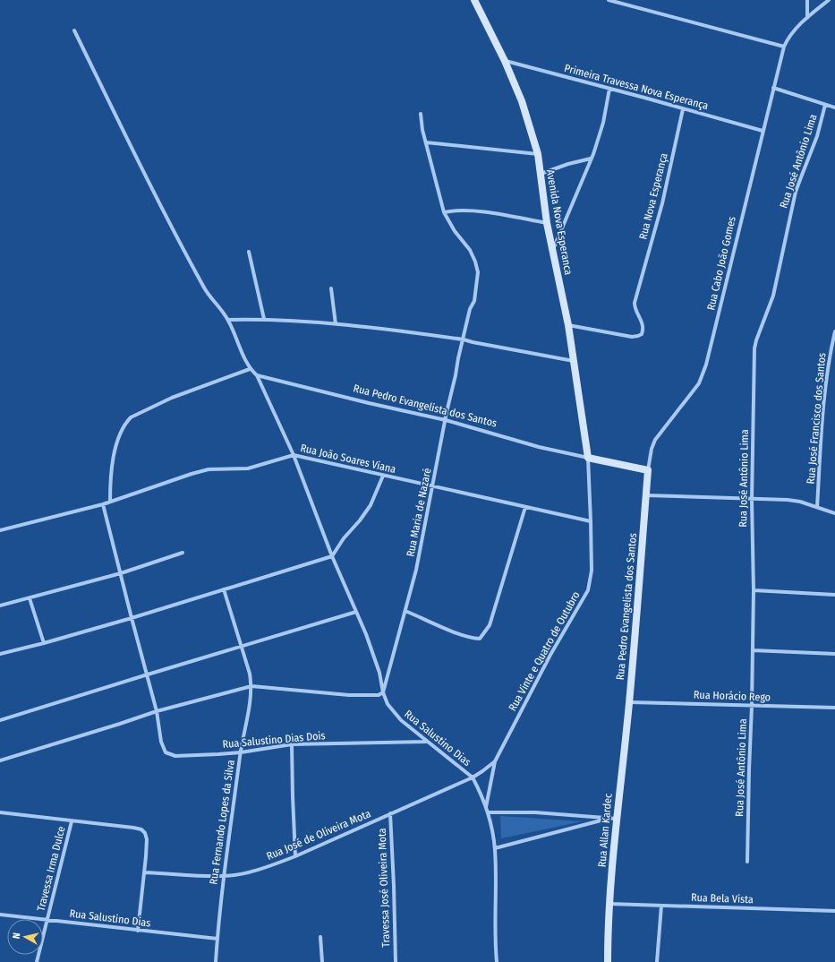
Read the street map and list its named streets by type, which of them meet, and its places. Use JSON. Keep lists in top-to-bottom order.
{
  "streets": {
    "main road": ["Avenida Nova Esperanca", "Rua Pedro Evangelista dos Santos", "Rua Allan Kardec"],
    "street": [
      "Primeira Travessa Nova Esperança",
      "Rua José Antônio Lima",
      "Rua Nova Esperança",
      "Rua Cabo João Gomes",
      "Rua José Francisco dos Santos",
      "Rua João Soares Viana",
      "Rua Maria de Nazaré",
      "Rua Vinte e Quatro de Outubro",
      "Rua Horácio Rego",
      "Rua Salustino Dias",
      "Rua Salustino Dias Dois",
      "Rua Fernando Lopes da Silva",
      "Rua José de Oliveira Mota",
      "Travessa Irma Dulce",
      "Travessa José Oliveira Mota",
      "Rua Bela Vista"
    ]
  },
  "crossings": [
    ["Primeira Travessa Nova Esperança", "Rua Nova Esperança"],
    ["Primeira Travessa Nova Esperança", "Avenida Nova Esperanca"],
    ["Primeira Travessa Nova Esperança", "Rua Cabo João Gomes"],
    ["Rua José Antônio Lima", "Rua Horácio Rego"],
    ["Rua Nova Esperança", "Avenida Nova Esperanca"],
    ["Avenida Nova Esperanca", "Rua Pedro Evangelista dos Santos"],
    ["Avenida Nova Esperanca", "Rua Vinte e Quatro de Outubro"],
    ["Rua Cabo João Gomes", "Rua Pedro Evangelista dos Santos"],
    ["Rua Pedro Evangelista dos Santos", "Rua Maria de Nazaré"],
    ["Rua Pedro Evangelista dos Santos", "Rua Vinte e Quatro de Outubro"],
    ["Rua Pedro Evangelista dos Santos", "Rua Horácio Rego"],
    ["Rua Pedro Evangelista dos Santos", "Rua Salustino Dias"],
    ["Rua Pedro Evangelista dos Santos", "Rua Allan Kardec"],
    ["Rua João Soares Viana", "Rua Maria de Nazaré"],
    ["Rua João Soares Viana", "Rua Vinte e Quatro de Outubro"],
    ["Rua João Soares Viana", "Rua Salustino Dias"],
    ["Rua João Soares Viana", "Rua Salustino Dias Dois"],
    ["Rua Maria de Nazaré", "Rua Salustino Dias"],
    ["Rua Vinte e Quatro de Outubro", "Rua Salustino Dias"],
    ["Rua Vinte e Quatro de Outubro", "Rua José de Oliveira Mota"],
    ["Rua Horácio Rego", "Rua Allan Kardec"],
    ["Rua Salustino Dias", "Rua Salustino Dias Dois"],
    ["Rua Salustino Dias", "Rua Fernando Lopes da Silva"],
    ["Rua Salustino Dias", "Rua José de Oliveira Mota"],
    ["Rua Salustino Dias", "Travessa Irma Dulce"],
    ["Rua Salustino Dias Dois", "Rua Fernando Lopes da Silva"],
    ["Rua Fernando Lopes da Silva", "Rua José de Oliveira Mota"],
    ["Rua Allan Kardec", "Rua Bela Vista"],
    ["Rua José de Oliveira Mota", "Travessa José Oliveira Mota"]
  ],
  "north": "left"
}
